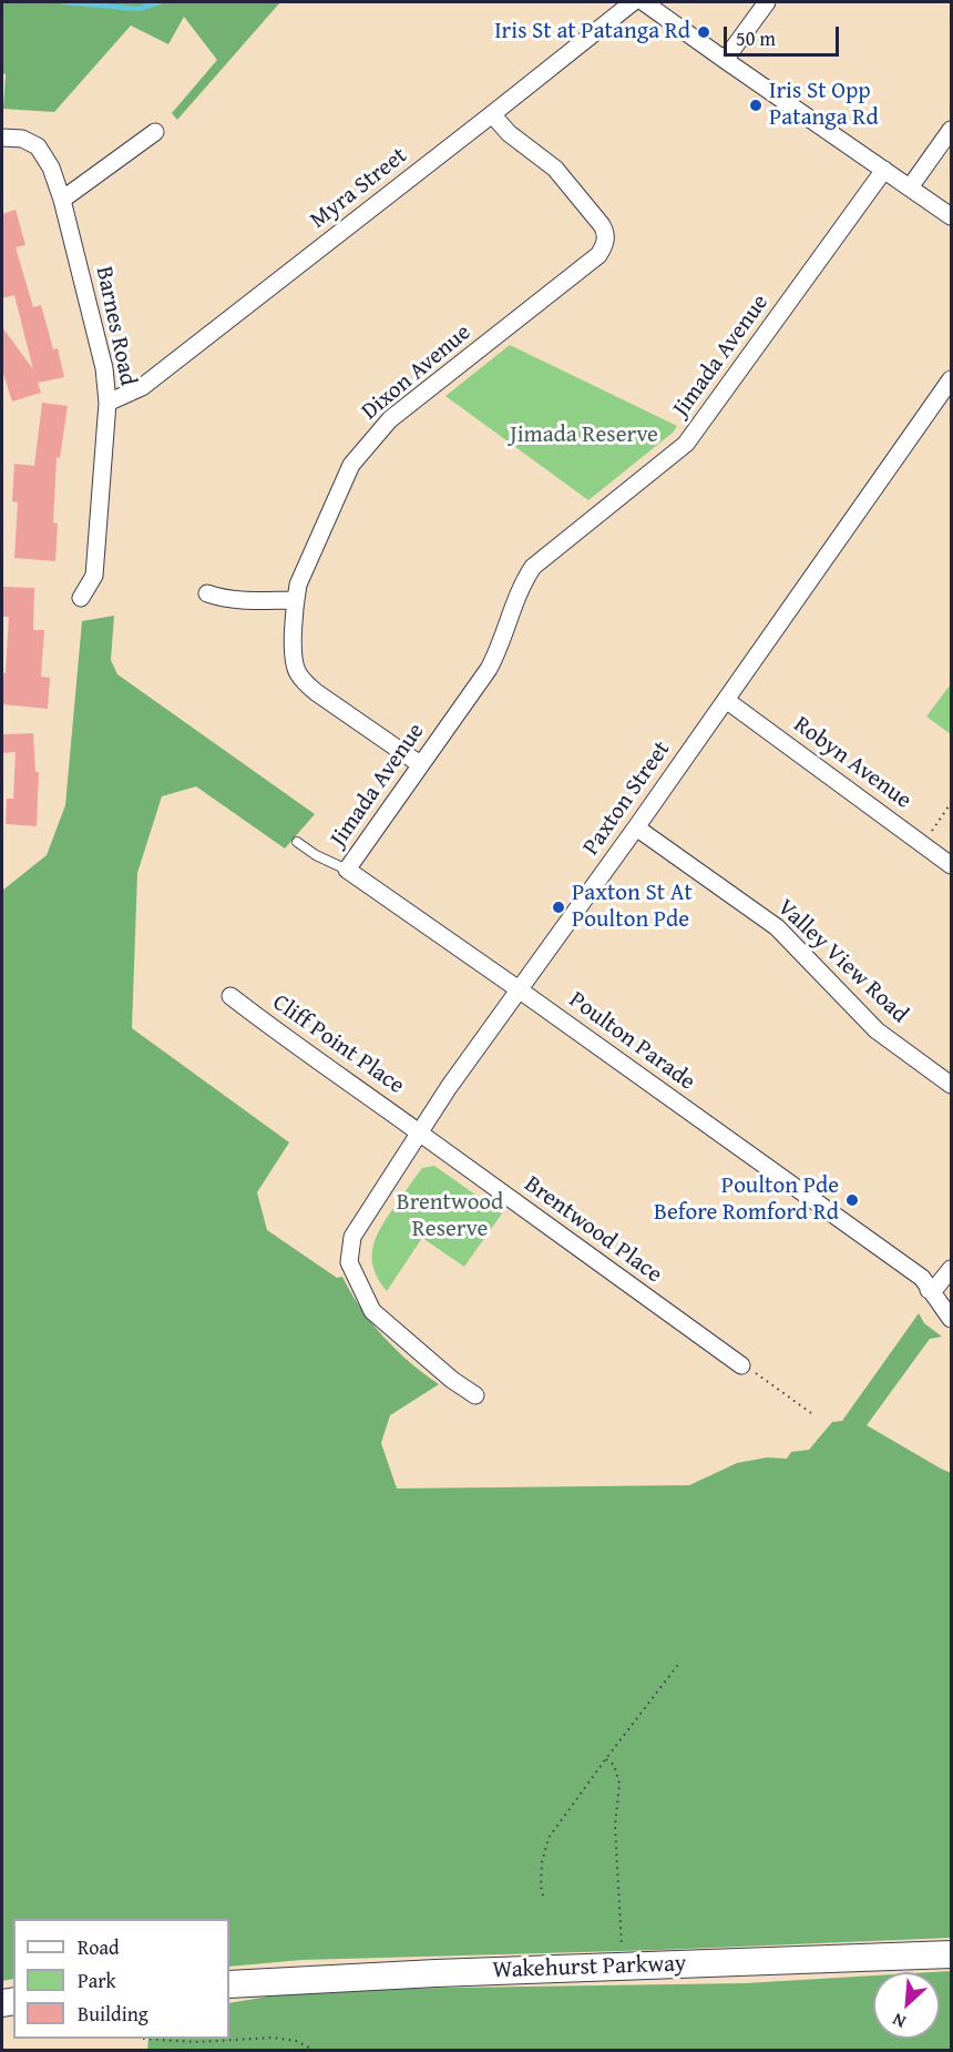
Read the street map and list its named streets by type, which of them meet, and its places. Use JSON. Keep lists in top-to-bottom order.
{
  "streets": {
    "main road": ["Wakehurst Parkway"],
    "street": [
      "Myra Street",
      "Barnes Road",
      "Jimada Avenue",
      "Dixon Avenue",
      "Robyn Avenue",
      "Paxton Street",
      "Valley View Road",
      "Poulton Parade",
      "Cliff Point Place",
      "Brentwood Place"
    ]
  },
  "crossings": [
    ["Myra Street", "Barnes Road"],
    ["Myra Street", "Dixon Avenue"],
    ["Jimada Avenue", "Dixon Avenue"],
    ["Jimada Avenue", "Poulton Parade"],
    ["Robyn Avenue", "Paxton Street"],
    ["Paxton Street", "Valley View Road"],
    ["Paxton Street", "Poulton Parade"],
    ["Paxton Street", "Cliff Point Place"],
    ["Paxton Street", "Brentwood Place"],
    ["Cliff Point Place", "Brentwood Place"]
  ],
  "parks": ["Jimada Reserve", "Brentwood Reserve"],
  "places": [
    "Iris St at Patanga Rd",
    "Iris St Opp Patanga Rd",
    "Paxton St At Poulton Pde",
    "Poulton Pde Before Romford Rd"
  ],
  "legend": ["Road", "Park", "Building"],
  "scale_bar": "50 m",
  "north": "bottom left"
}
